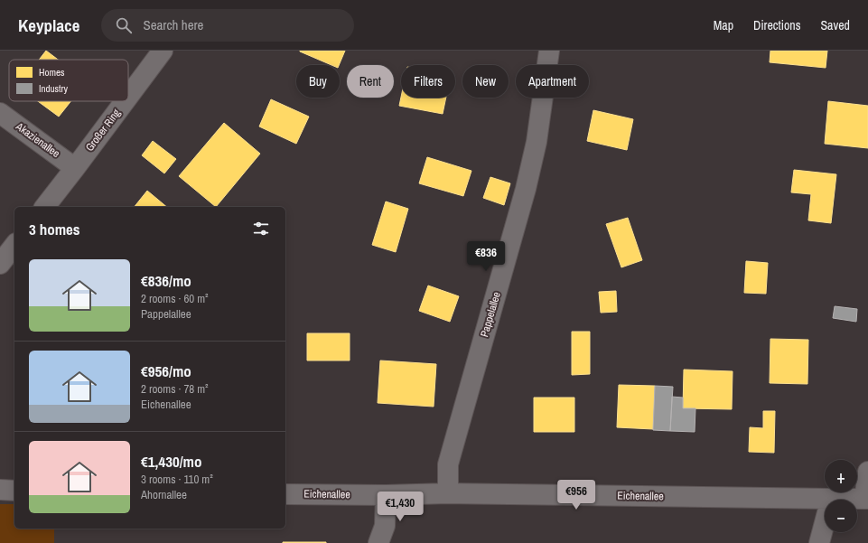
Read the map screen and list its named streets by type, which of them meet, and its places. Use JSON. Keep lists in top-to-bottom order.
{
  "streets": {
    "street": [
      "Großer Ring",
      "Akazienallee",
      "Pappelallee",
      "Eichenallee"
    ]
  },
  "crossings": [
    ["Großer Ring", "Akazienallee"],
    ["Pappelallee", "Eichenallee"]
  ],
  "legend": ["Homes", "Industry"],
  "page": {
    "header": "Keyplace",
    "search": "Search here",
    "nav": ["Map", "Directions", "Saved"],
    "chip": [
      "Buy",
      "Rent",
      "Filters",
      "New",
      "Apartment"
    ],
    "heading": "3 homes",
    "price": ["€836", "€956", "€1,430"],
    "list": [
      {
        "name": "€836/mo",
        "note": "2 rooms · 60 m² · Pappelallee"
      },
      {
        "name": "€956/mo",
        "note": "2 rooms · 78 m² · Eichenallee"
      },
      {
        "name": "€1,430/mo",
        "note": "3 rooms · 110 m² · Ahornallee"
      }
    ],
    "map_buttons": ["+", "−"]
  }
}
